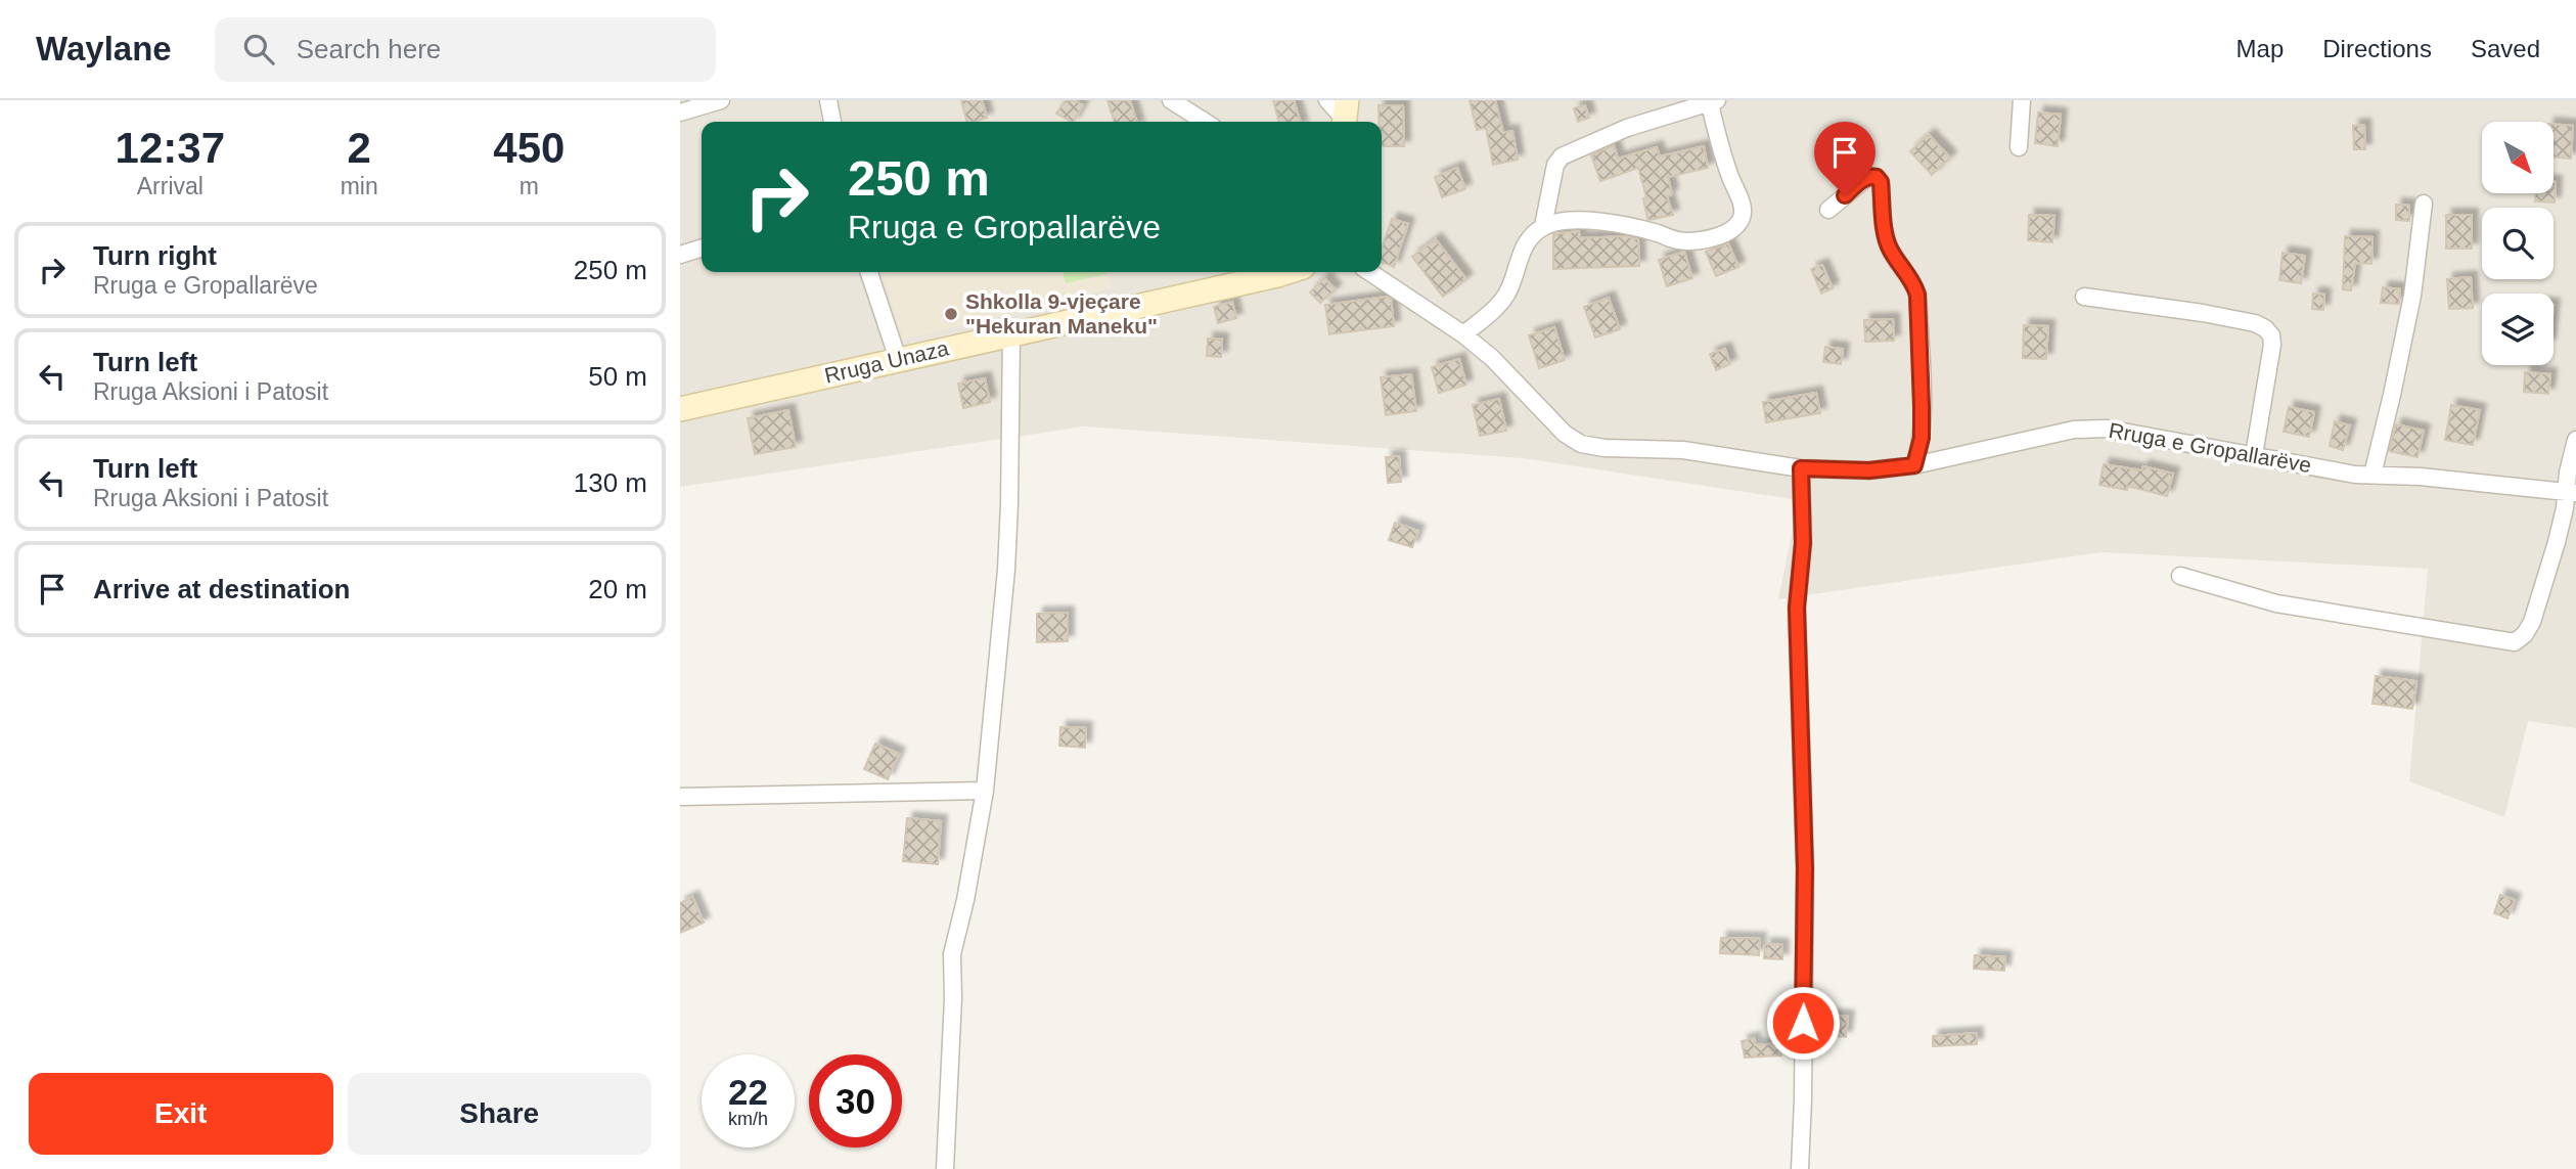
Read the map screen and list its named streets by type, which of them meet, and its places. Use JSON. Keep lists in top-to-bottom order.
{
  "streets": {
    "main road": ["Rruga Unaza"],
    "street": ["Rruga e Gropallarëve"]
  },
  "places": ["Shkolla 9-vjeçare \"Hekuran Maneku\""],
  "north": "bottom right",
  "page": {
    "header": "Waylane",
    "search": "Search here",
    "nav": ["Map", "Directions", "Saved"],
    "eta": [
      "12:37",
      "Arrival",
      "2",
      "min",
      "450",
      "m"
    ],
    "turn": ["250 m", "Rruga e Gropallarëve"],
    "list": [
      {
        "name": "Turn right",
        "note": "Rruga e Gropallarëve",
        "value": "250 m"
      },
      {
        "name": "Turn left",
        "note": "Rruga Aksioni i Patosit",
        "value": "50 m"
      },
      {
        "name": "Turn left",
        "note": "Rruga Aksioni i Patosit",
        "value": "130 m"
      },
      {
        "name": "Arrive at destination",
        "value": "20 m"
      }
    ],
    "speed": "22 km/h",
    "limit": "30",
    "buttons": ["Exit", "Share"]
  }
}
